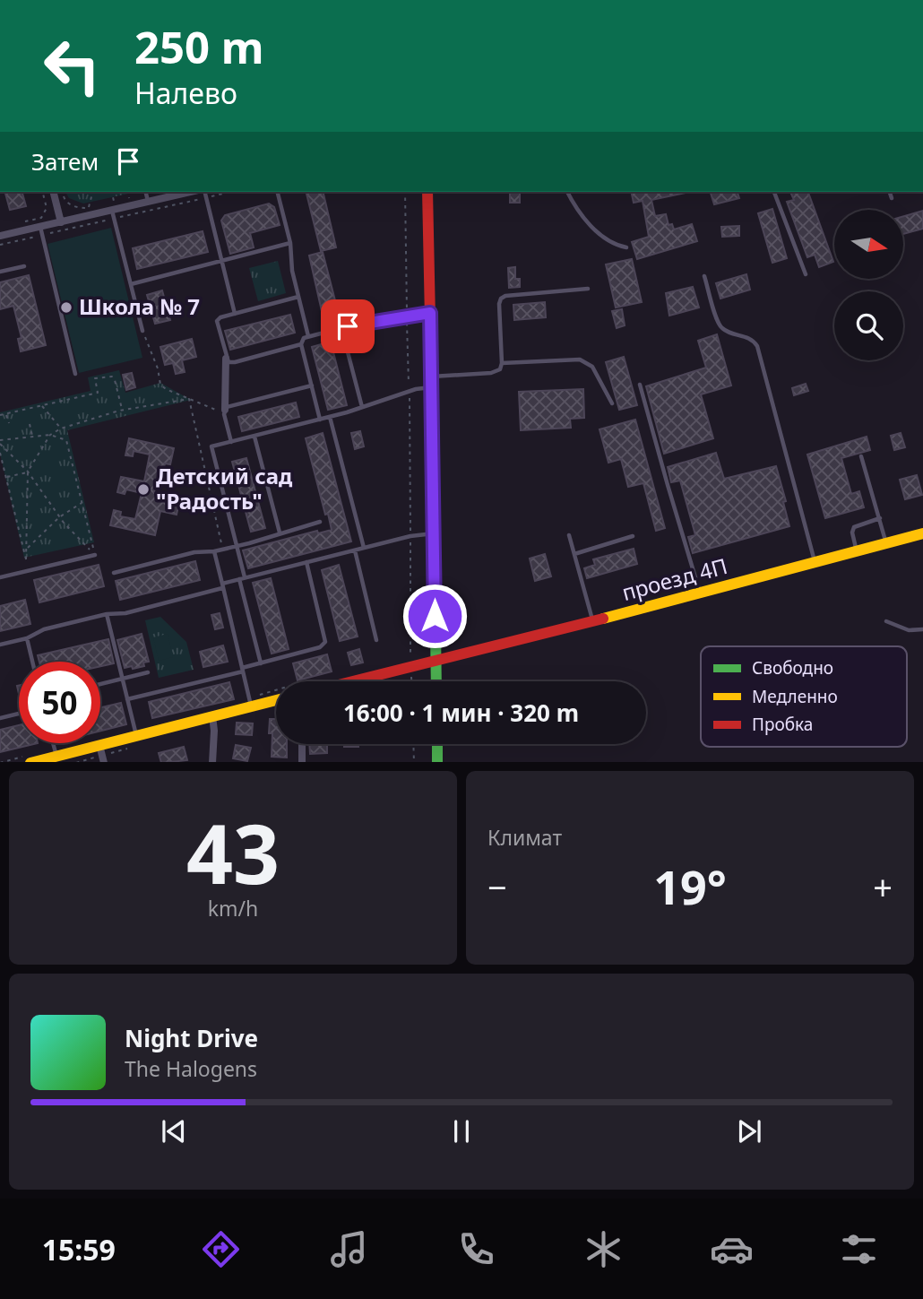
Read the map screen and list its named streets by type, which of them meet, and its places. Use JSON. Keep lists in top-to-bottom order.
{
  "streets": {
    "street": ["проезд 4П"]
  },
  "places": ["Школа № 7", "Детский сад \"Радость\""],
  "legend": ["Свободно", "Медленно", "Пробка"],
  "north": "right",
  "page": {
    "turn": ["250 m", "Налево"],
    "then": "Затем",
    "limit": "50",
    "trip": "16:00 · 1 мин · 320 m",
    "tile": [
      ["43", "km/h"],
      "Климат"
    ],
    "heat": ["−", "19°", "+"],
    "song": ["Night Drive", "The Halogens"],
    "tabs": "15:59"
  }
}
